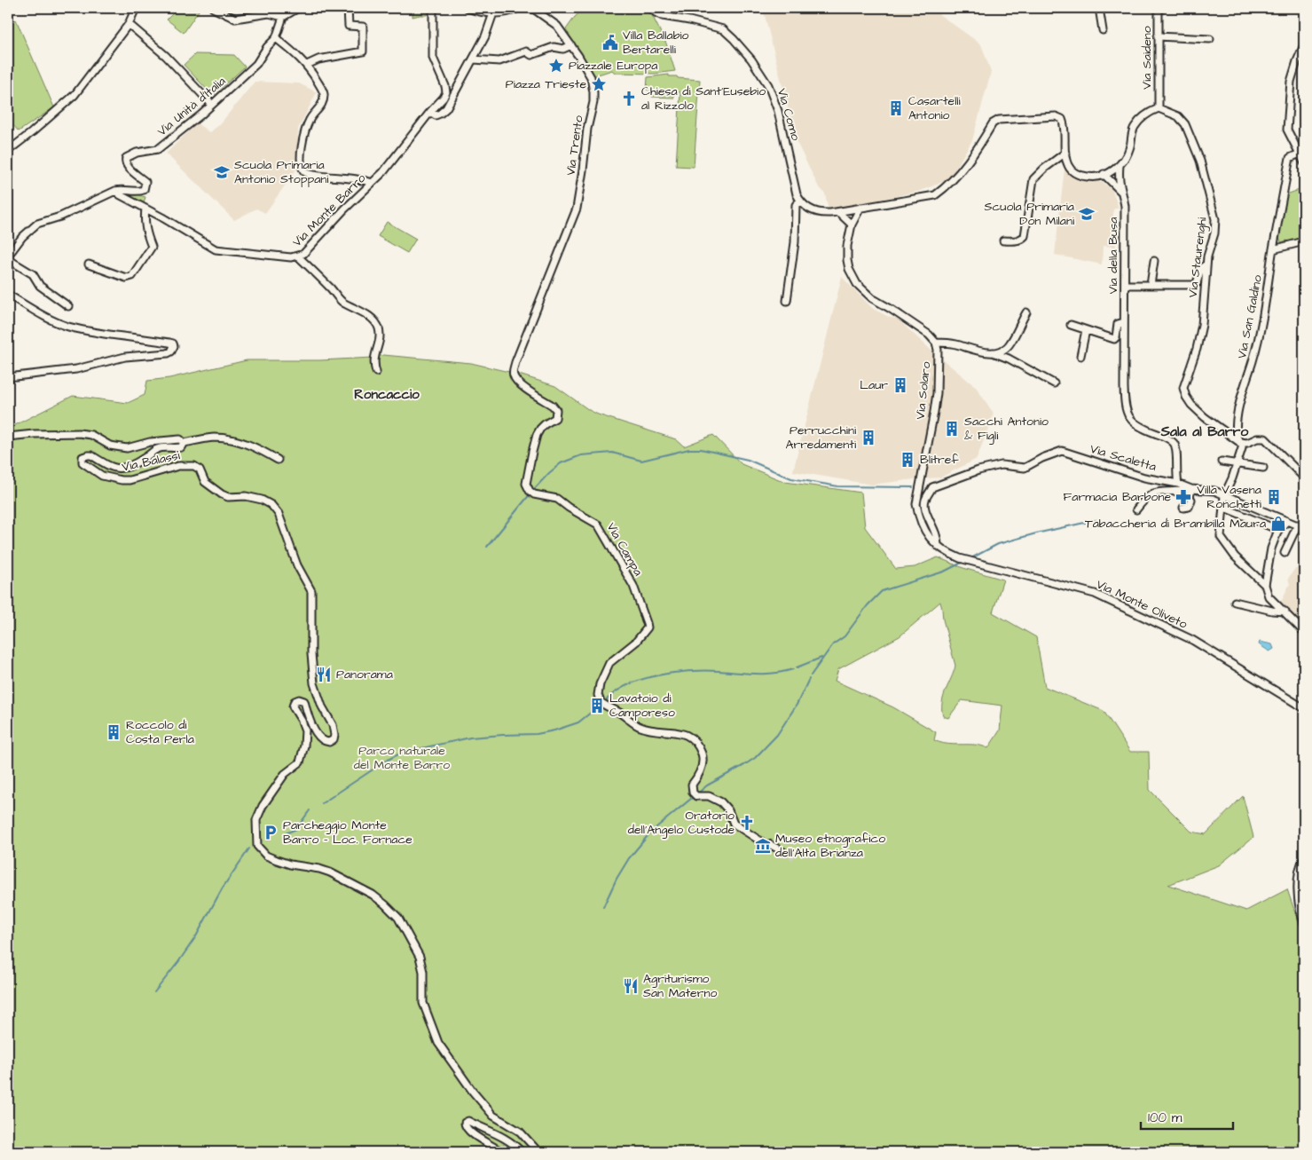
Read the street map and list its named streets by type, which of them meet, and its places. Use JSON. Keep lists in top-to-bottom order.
{
  "streets": {
    "street": [
      "Via Saideno",
      "Via Unità d'Italia",
      "Via Como",
      "Via Trento",
      "Via Monte Barro",
      "Via della Busa",
      "Via Staurenghi",
      "Via San Galdino",
      "Via Solaro",
      "Via Scaletta",
      "Via Balassi",
      "Via Campa",
      "Via Monte Oliveto"
    ]
  },
  "crossings": [
    ["Via Saideno", "Via Staurenghi"],
    ["Via Unità d'Italia", "Via Monte Barro"],
    ["Via Trento", "Via Campa"],
    ["Via della Busa", "Via Scaletta"],
    ["Via Staurenghi", "Via San Galdino"],
    ["Via Solaro", "Via Scaletta"],
    ["Via Solaro", "Via Monte Oliveto"],
    ["Via Scaletta", "Via Monte Oliveto"]
  ],
  "districts": ["Roncaccio", "Sala al Barro"],
  "parks": ["Parco naturale del Monte Barro"],
  "places": {
    "public building": ["Villa Ballabio Bertarelli"],
    "place": ["Piazzale Europa", "Piazza Trieste"],
    "church": ["Chiesa di Sant'Eusebio al Rizzolo", "Oratorio dell'Angelo Custode"],
    "building": [
      "Casartelli Antonio",
      "Laur",
      "Sacchi Antonio & Figli",
      "Perrucchini Arredamenti",
      "Blitref",
      "Villa Vasena Ronchetti",
      "Lavatoio di Camporeso",
      "Roccolo di Costa Perla"
    ],
    "school or university": ["Scuola Primaria Antonio Stoppani", "Scuola Primaria Don Milani"],
    "pharmacy": ["Farmacia Barbone"],
    "shop": ["Tabaccheria di Brambilla Maura"],
    "restaurant": ["Panorama", "Agriturismo San Materno"],
    "parking": ["Parcheggio Monte Barro - Loc. Fornace"],
    "museum": ["Museo etnografico dell'Alta Brianza"]
  },
  "scale_bar": "100 m"
}
